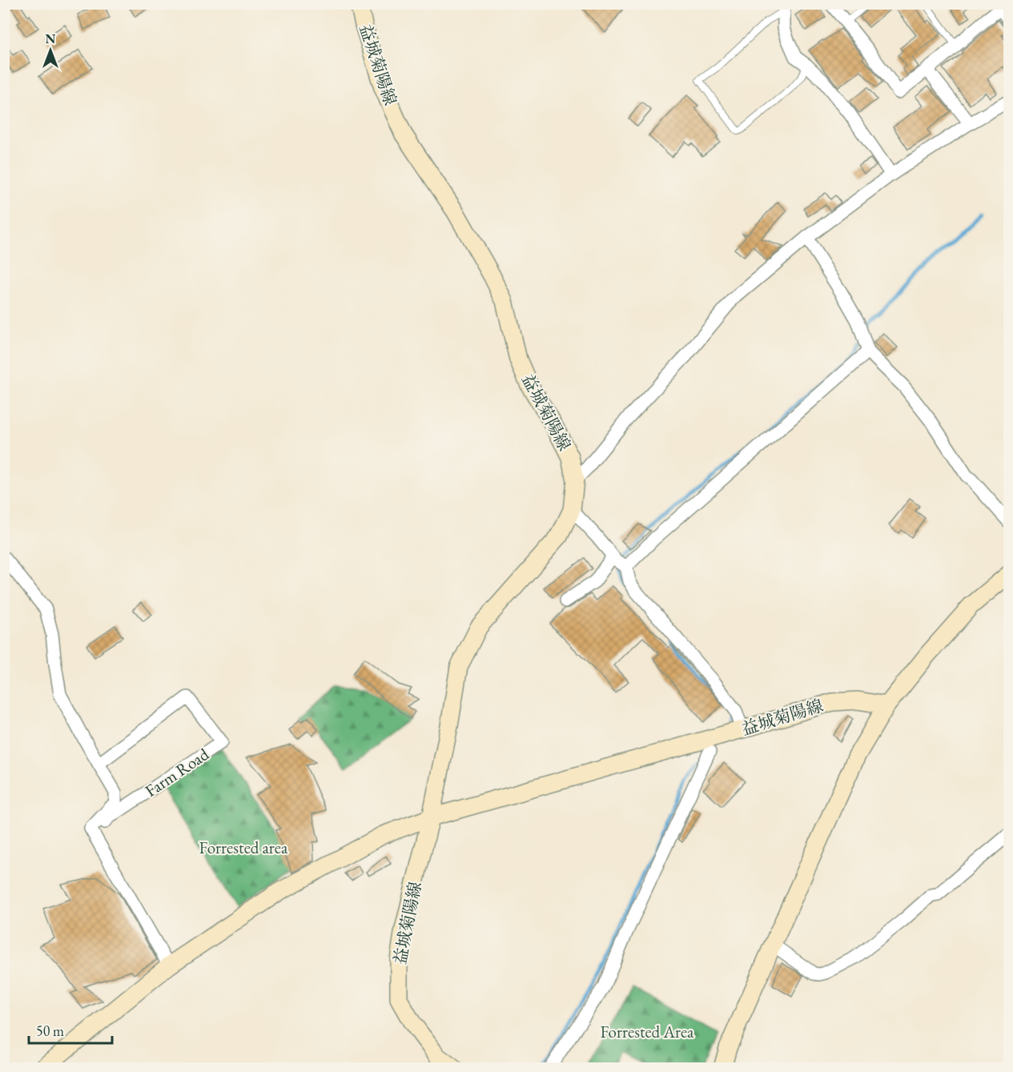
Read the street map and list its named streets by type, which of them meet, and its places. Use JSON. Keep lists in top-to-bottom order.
{
  "streets": {
    "main road": ["益城菊陽線"],
    "street": ["Farm Road"]
  },
  "parks": ["Forrested area", "Forrested Area"],
  "scale_bar": "50 m",
  "north": "top"
}
